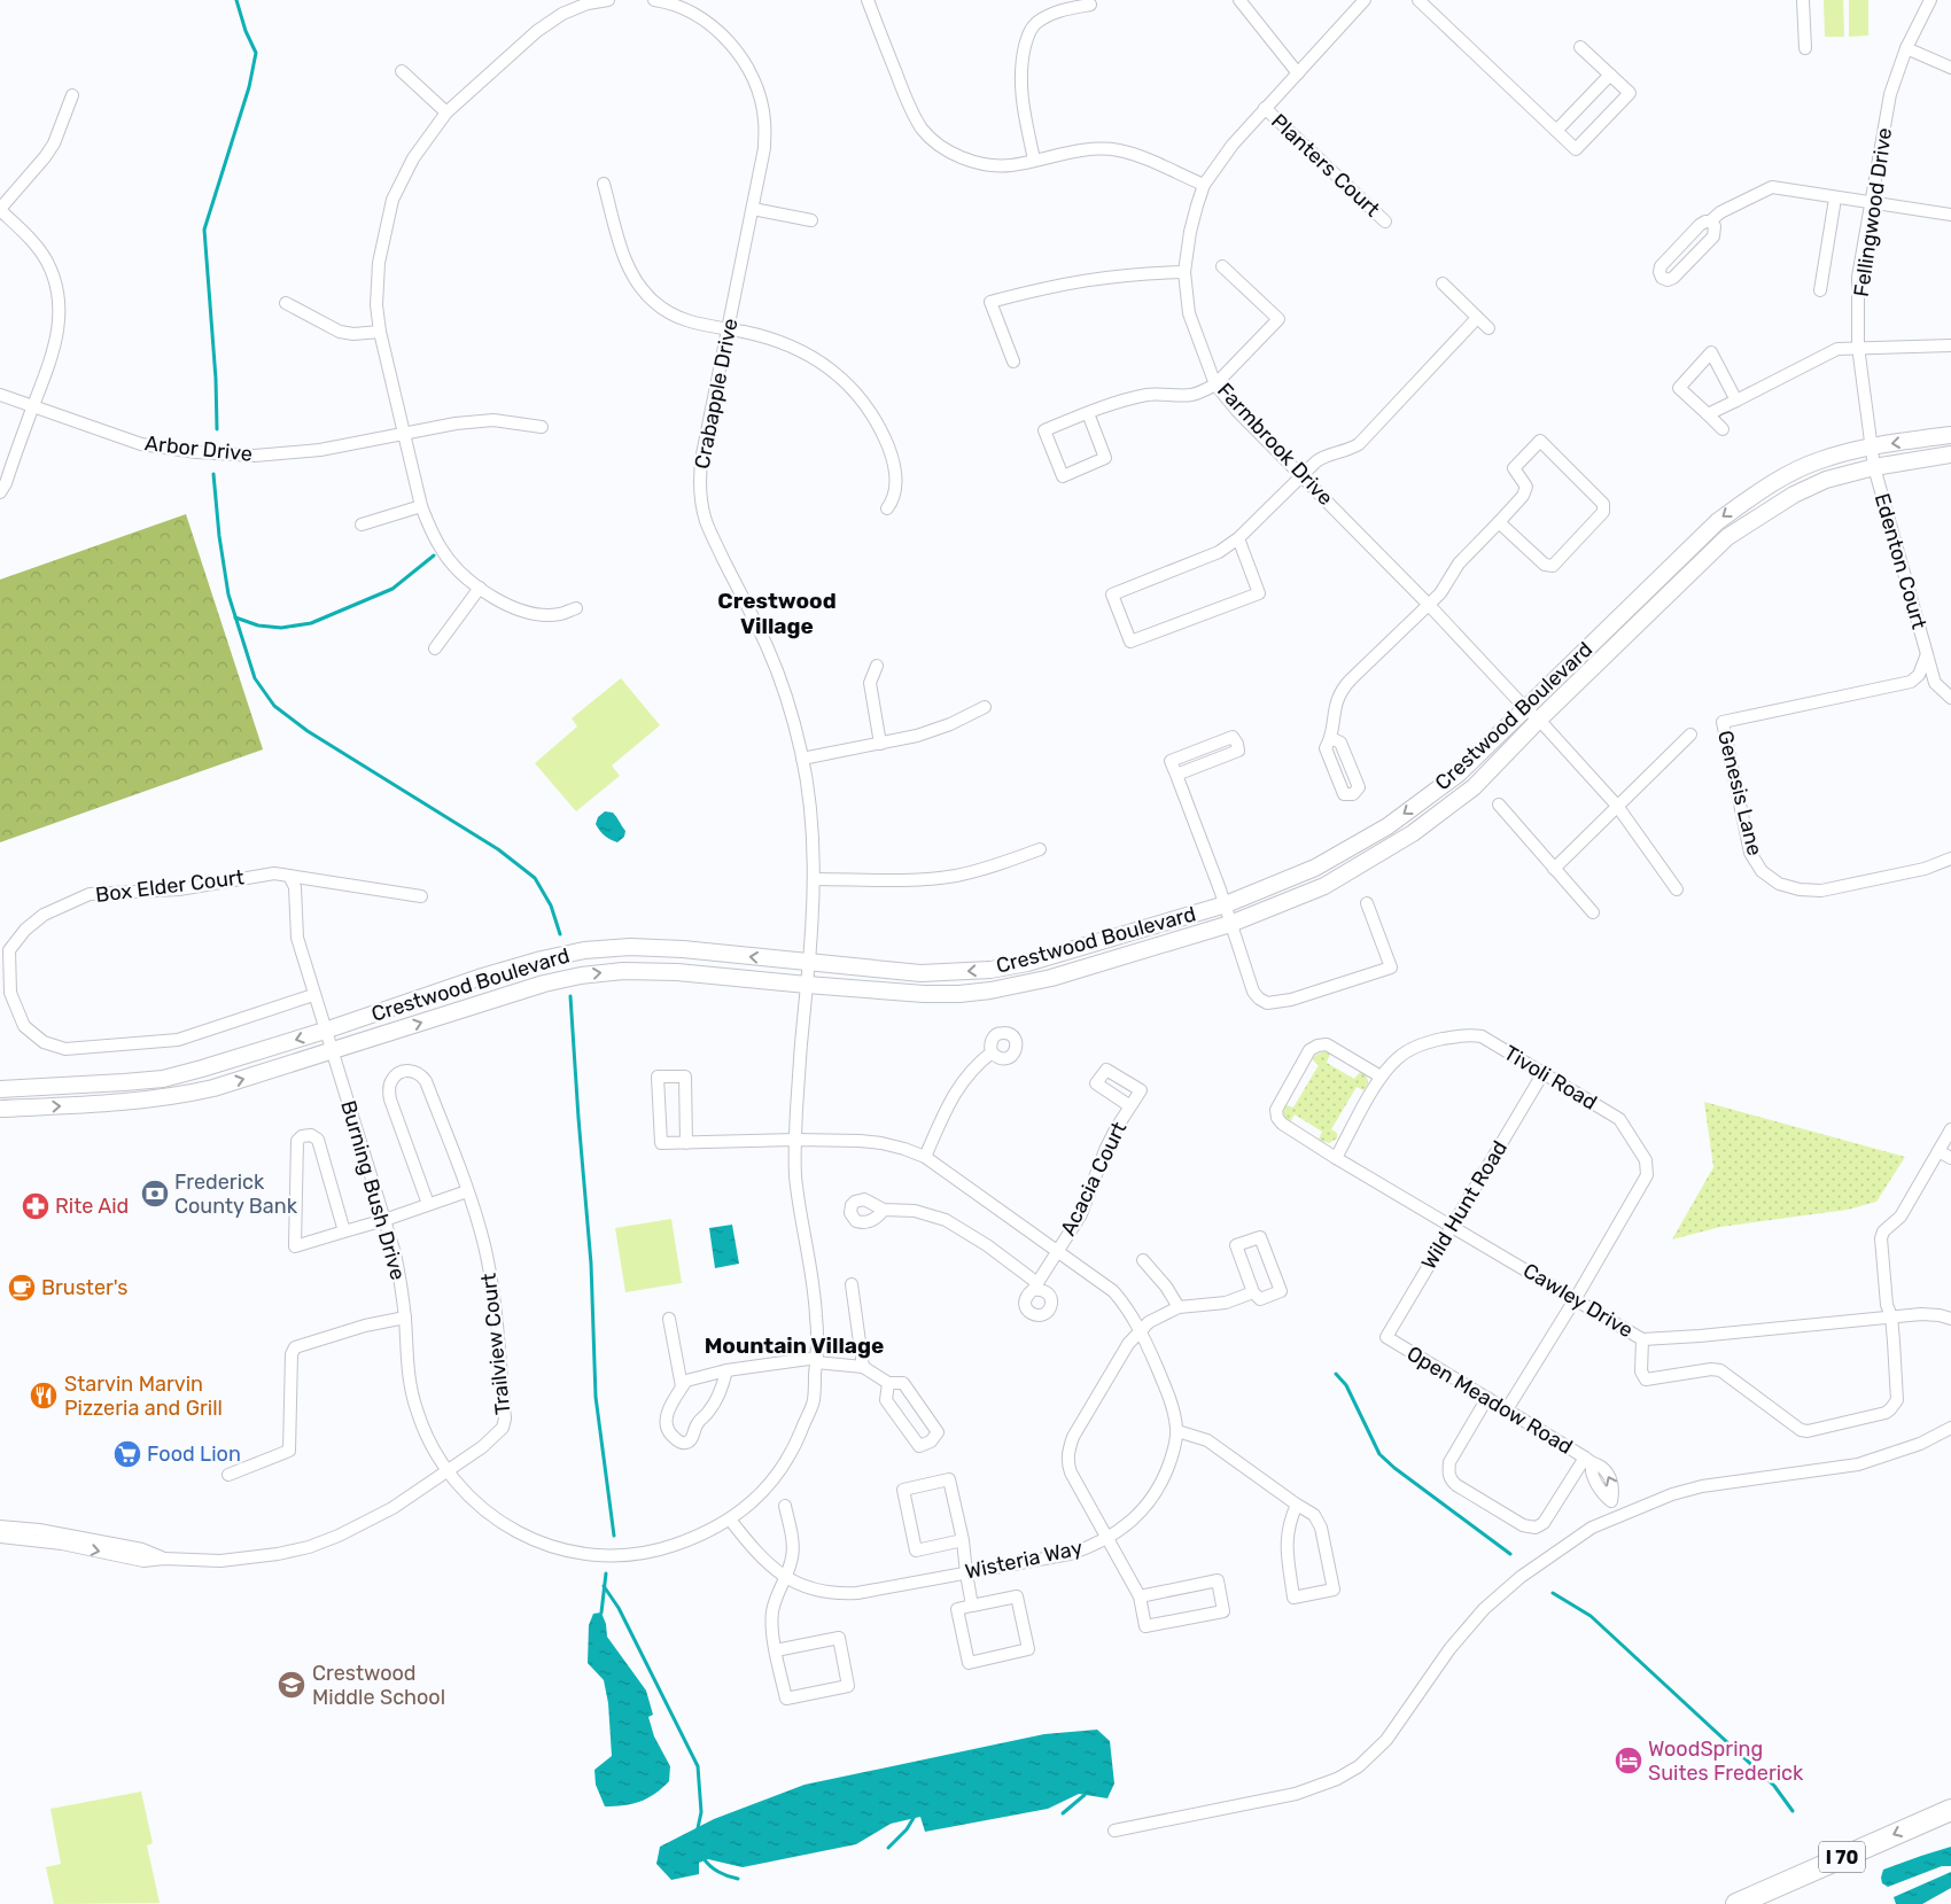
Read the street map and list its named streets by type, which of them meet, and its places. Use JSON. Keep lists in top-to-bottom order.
{
  "streets": {
    "highway": ["I 70"],
    "main road": ["Crestwood Boulevard"],
    "street": [
      "Planters Court",
      "Fellingwood Drive",
      "Crabapple Drive",
      "Farmbrook Drive",
      "Arbor Drive",
      "Edenton Court",
      "Genesis Lane",
      "Box Elder Court",
      "Tivoli Road",
      "Acacia Court",
      "Burning Bush Drive",
      "Wild Hunt Road",
      "Cawley Drive",
      "Trailview Court",
      "Open Meadow Road",
      "Wisteria Way"
    ]
  },
  "crossings": [
    ["Planters Court", "Farmbrook Drive"],
    ["Fellingwood Drive", "Edenton Court"],
    ["Fellingwood Drive", "Crestwood Boulevard"],
    ["Crabapple Drive", "Crestwood Boulevard"],
    ["Crabapple Drive", "Burning Bush Drive"],
    ["Farmbrook Drive", "Crestwood Boulevard"],
    ["Edenton Court", "Crestwood Boulevard"],
    ["Edenton Court", "Genesis Lane"],
    ["Crestwood Boulevard", "Burning Bush Drive"],
    ["Box Elder Court", "Burning Bush Drive"],
    ["Tivoli Road", "Wild Hunt Road"],
    ["Tivoli Road", "Cawley Drive"],
    ["Acacia Court", "Wisteria Way"],
    ["Burning Bush Drive", "Trailview Court"],
    ["Burning Bush Drive", "Wisteria Way"],
    ["Wild Hunt Road", "Cawley Drive"],
    ["Wild Hunt Road", "Open Meadow Road"]
  ],
  "districts": ["Crestwood Village", "Mountain Village"],
  "places": {
    "bank": ["Frederick County Bank"],
    "pharmacy": ["Rite Aid"],
    "cafe": ["Bruster's"],
    "restaurant": ["Starvin Marvin Pizzeria and Grill"],
    "supermarket": ["Food Lion"],
    "school or university": ["Crestwood Middle School"],
    "hotel": ["WoodSpring Suites Frederick"]
  }
}
